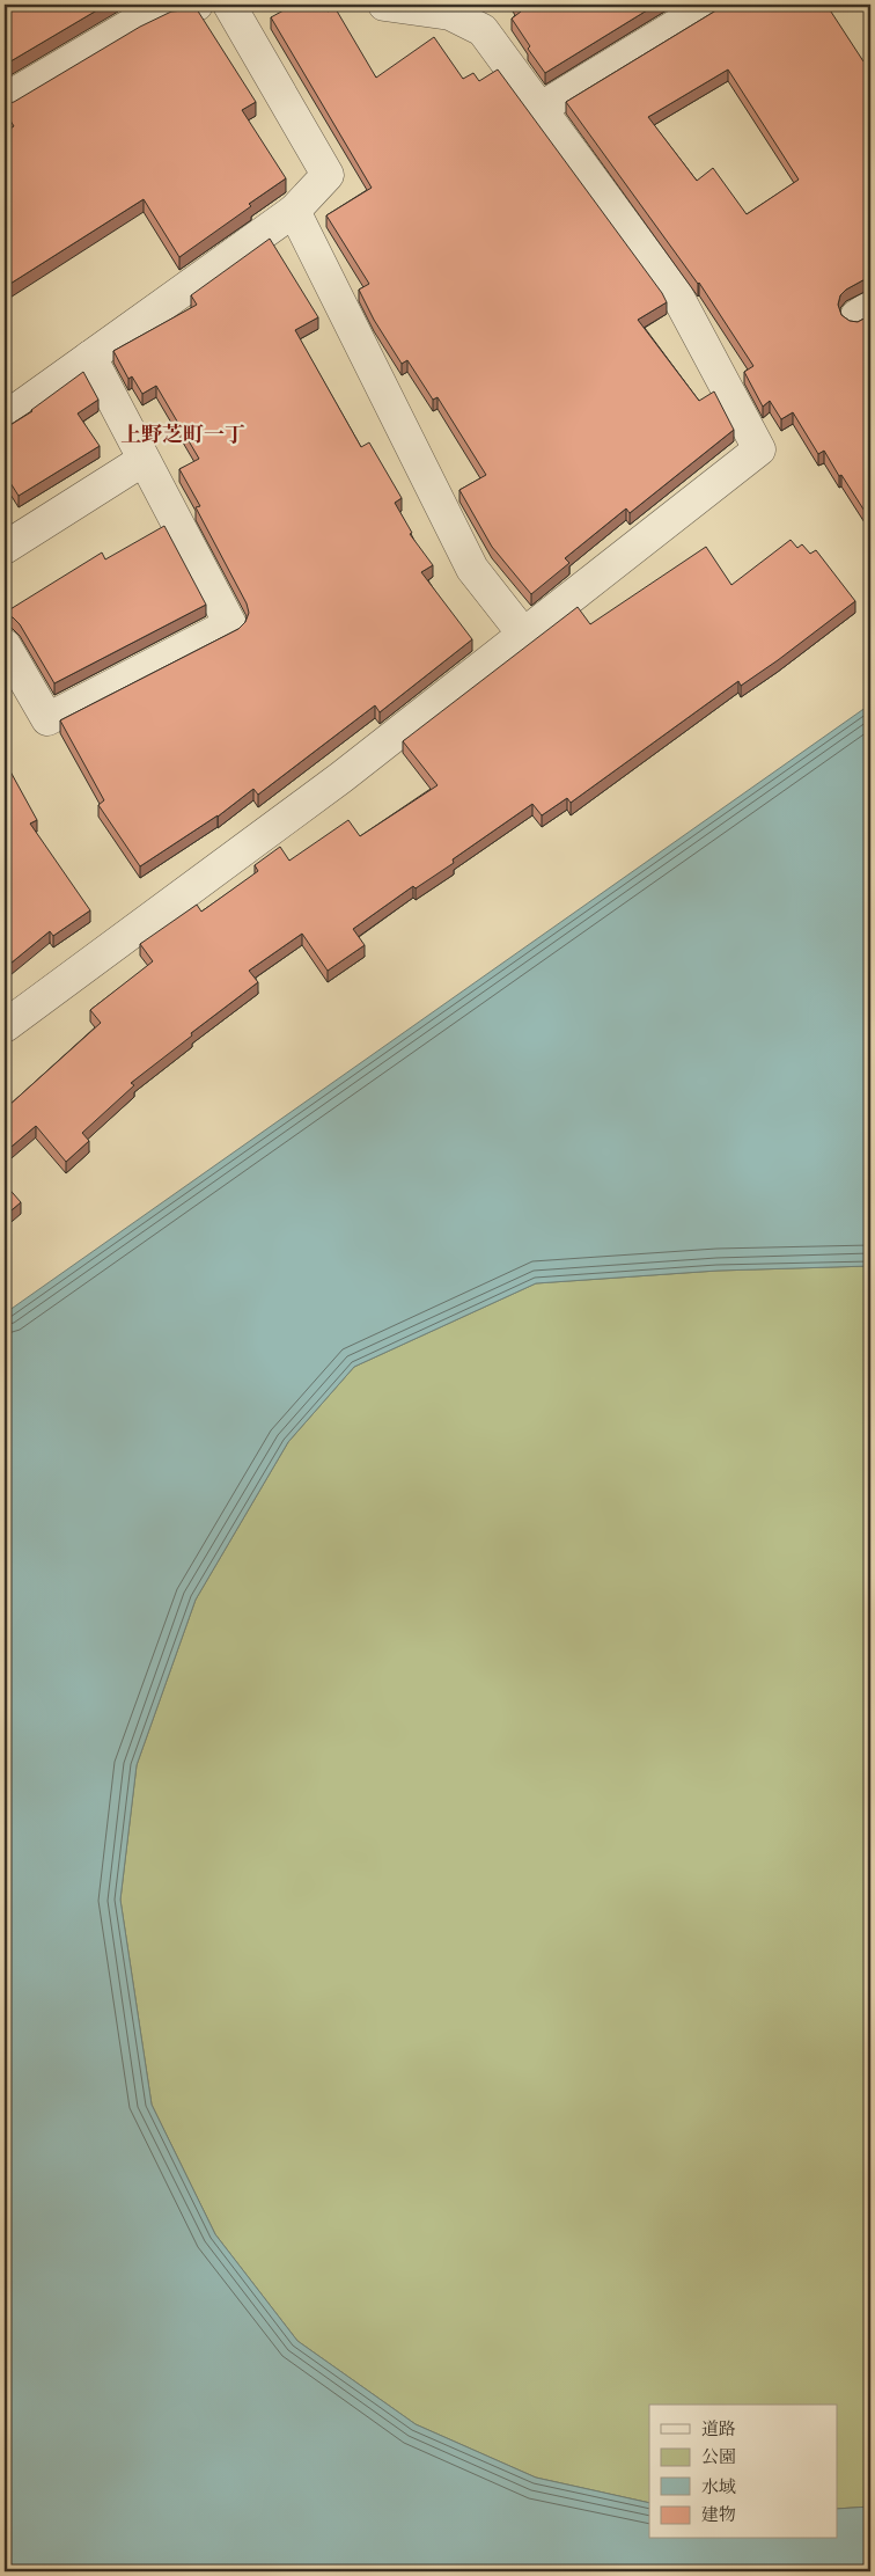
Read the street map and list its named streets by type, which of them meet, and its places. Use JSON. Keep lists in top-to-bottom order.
{
  "districts": ["上野芝町一丁"],
  "legend": [
    "道路",
    "公園",
    "水域",
    "建物"
  ]
}
